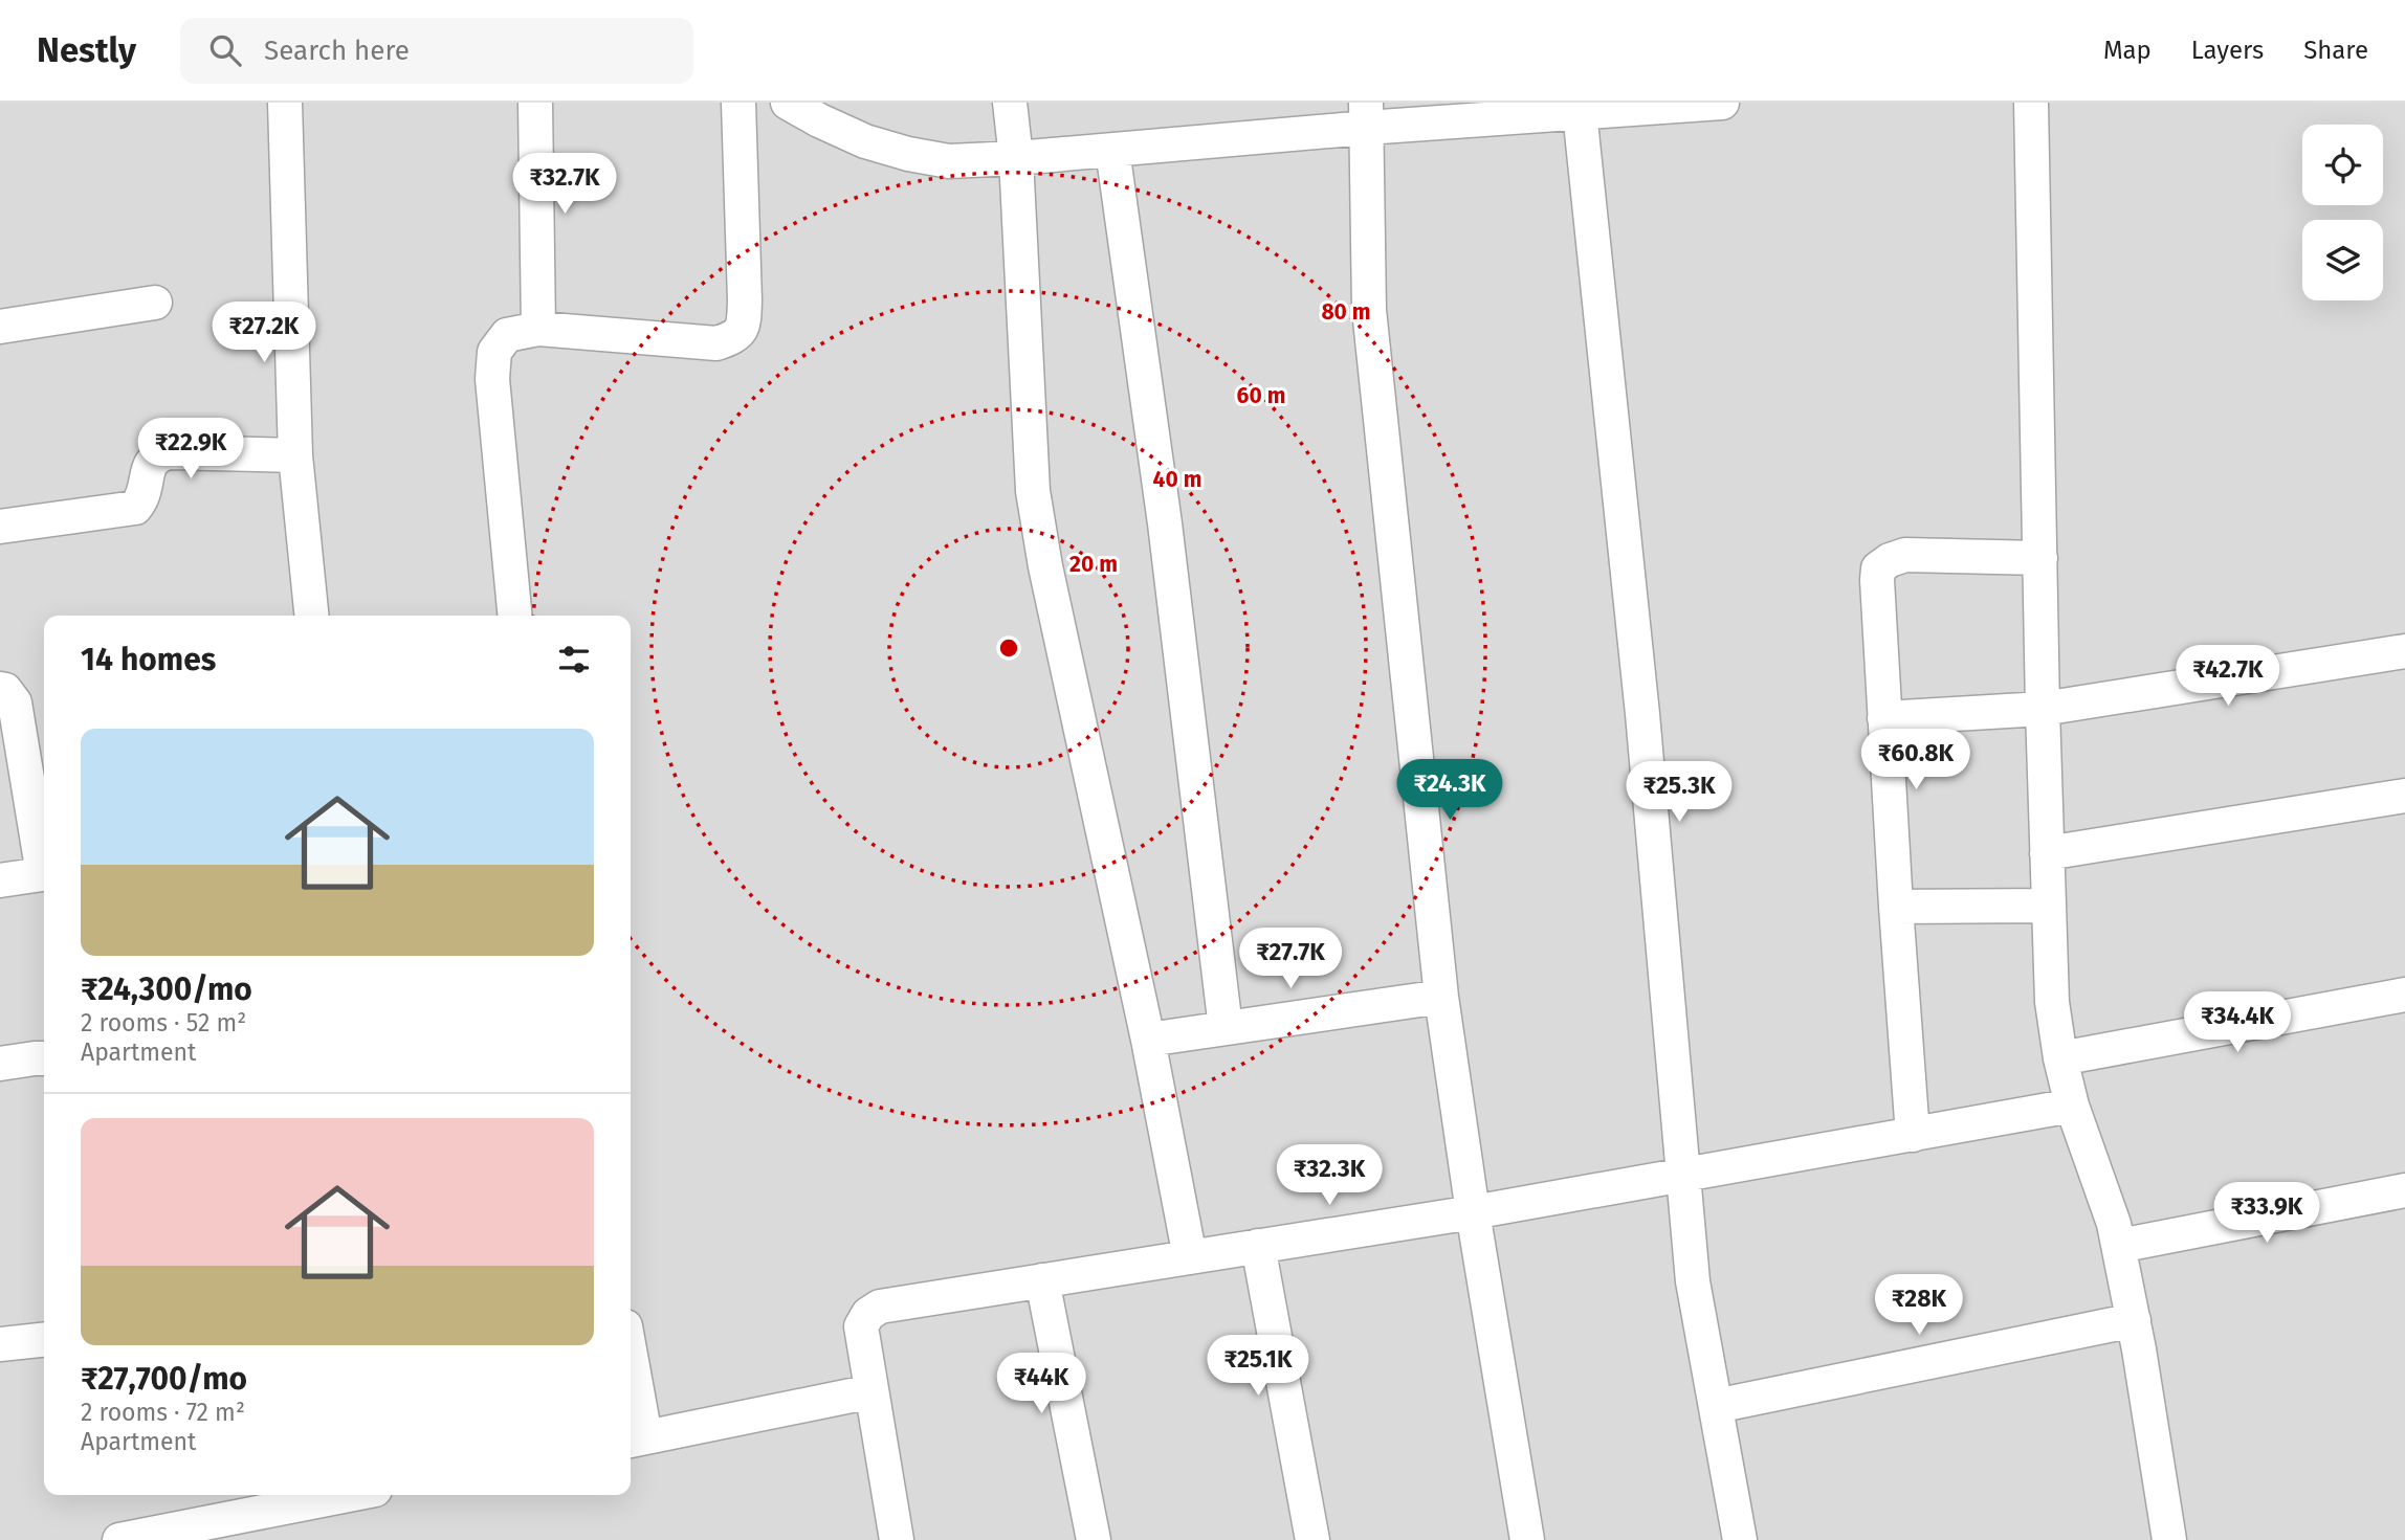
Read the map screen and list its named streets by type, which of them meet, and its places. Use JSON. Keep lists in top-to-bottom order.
{
  "page": {
    "header": "Nestly",
    "search": "Search here",
    "nav": ["Map", "Layers", "Share"],
    "price": [
      "₹32.7K",
      "₹27.2K",
      "₹22.9K",
      "₹42.7K",
      "₹60.8K",
      "₹24.3K",
      "₹25.3K",
      "₹27.7K",
      "₹34.4K",
      "₹32.3K",
      "₹33.9K",
      "₹28K",
      "₹25.1K",
      "₹44K"
    ],
    "heading": "14 homes",
    "list": [
      {
        "name": "₹24,300/mo",
        "note": "2 rooms · 52 m² · Apartment"
      },
      {
        "name": "₹27,700/mo",
        "note": "2 rooms · 72 m² · Apartment"
      }
    ]
  },
  "rings": [
    "80 m",
    "60 m",
    "40 m",
    "20 m"
  ]
}
